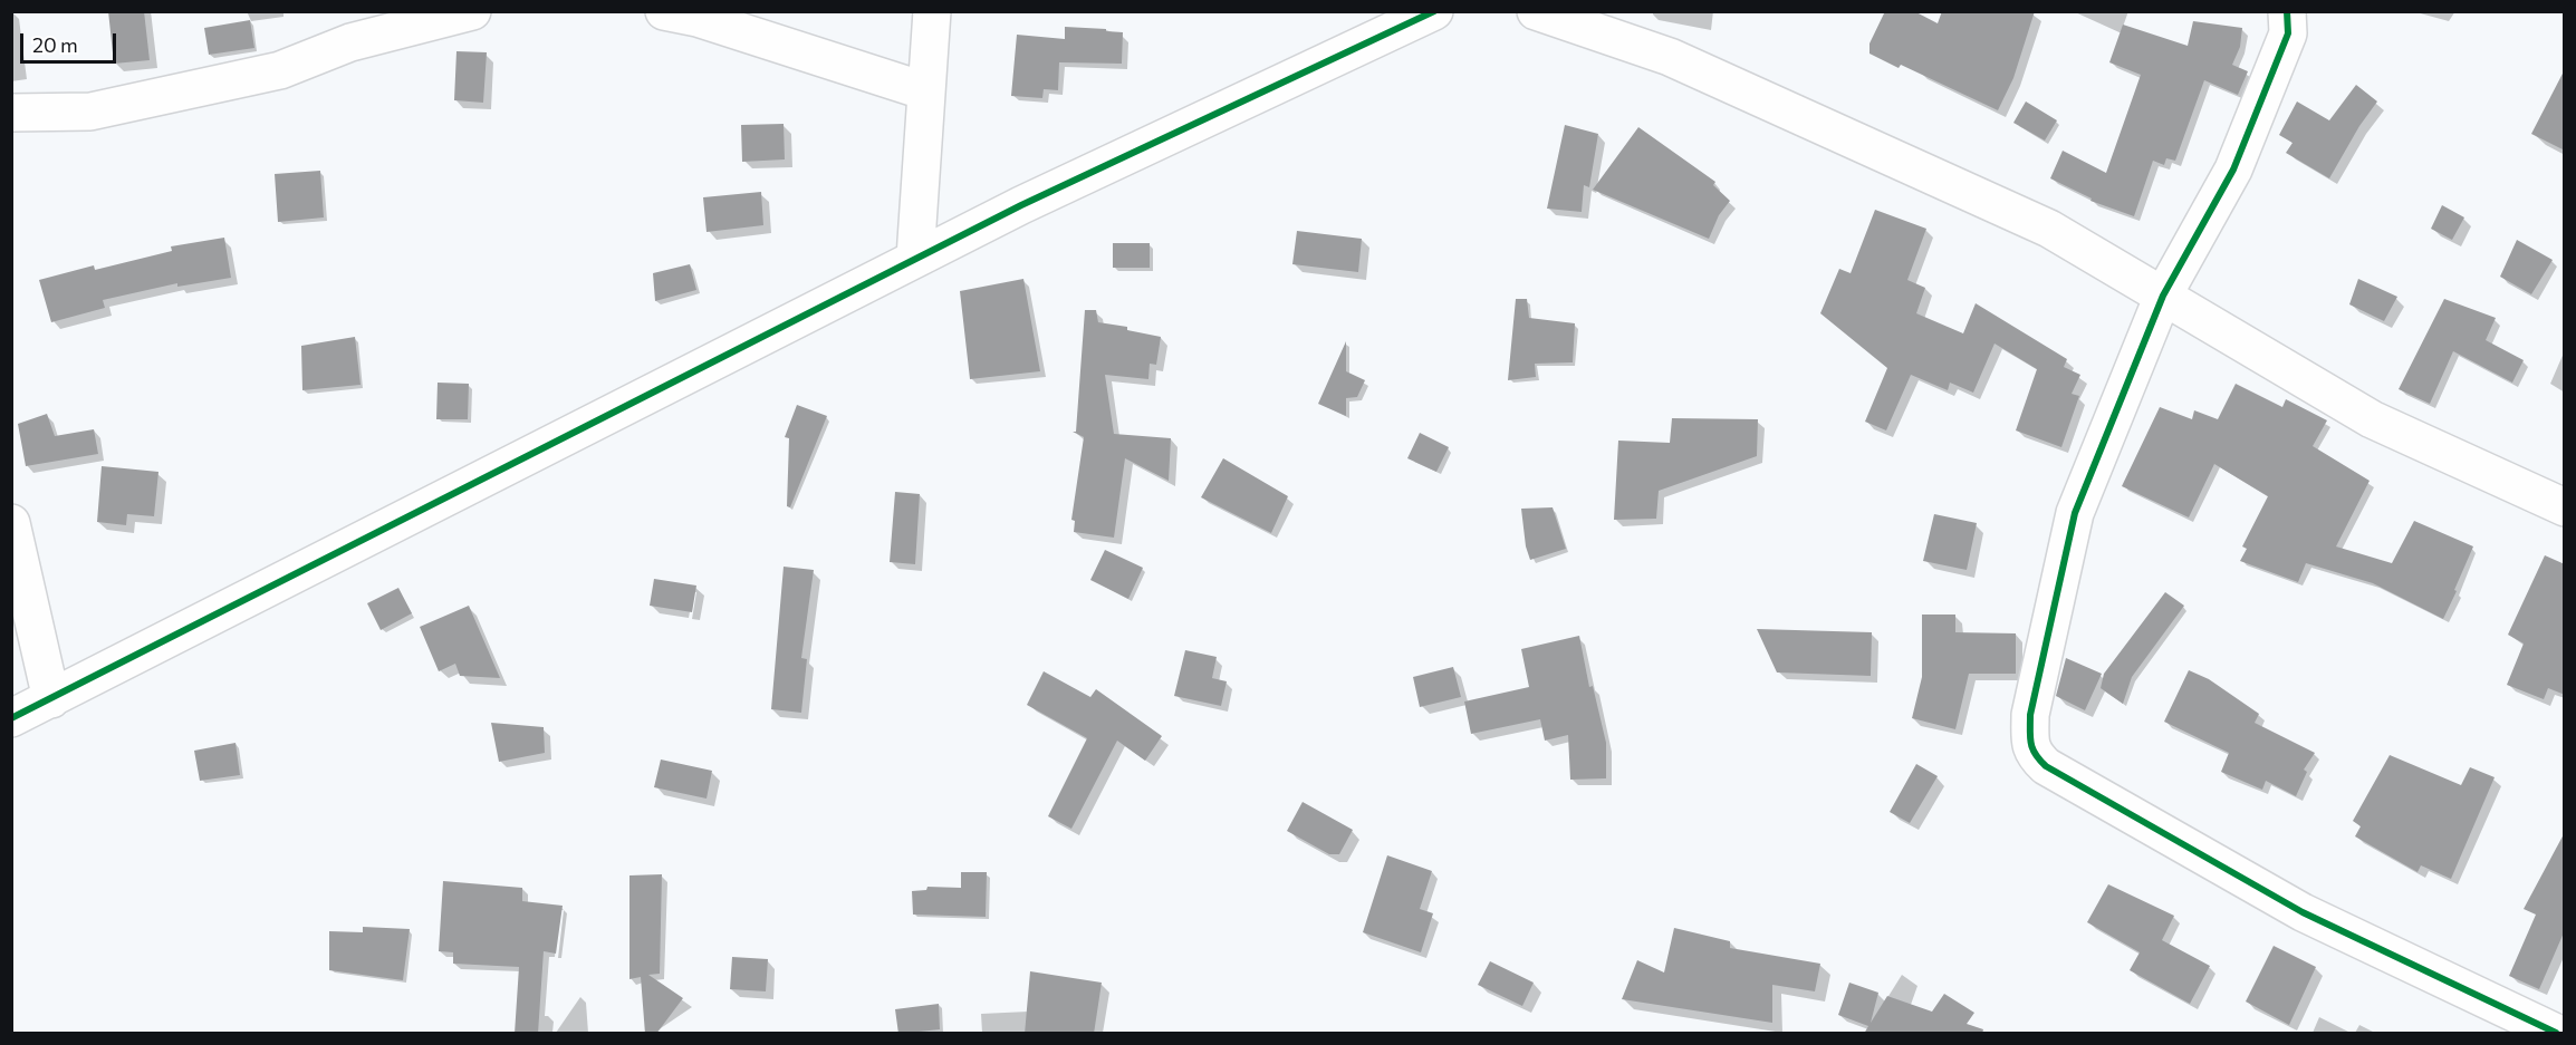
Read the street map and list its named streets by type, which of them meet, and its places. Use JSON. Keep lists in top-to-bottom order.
{
  "scale_bar": "20 m"
}
